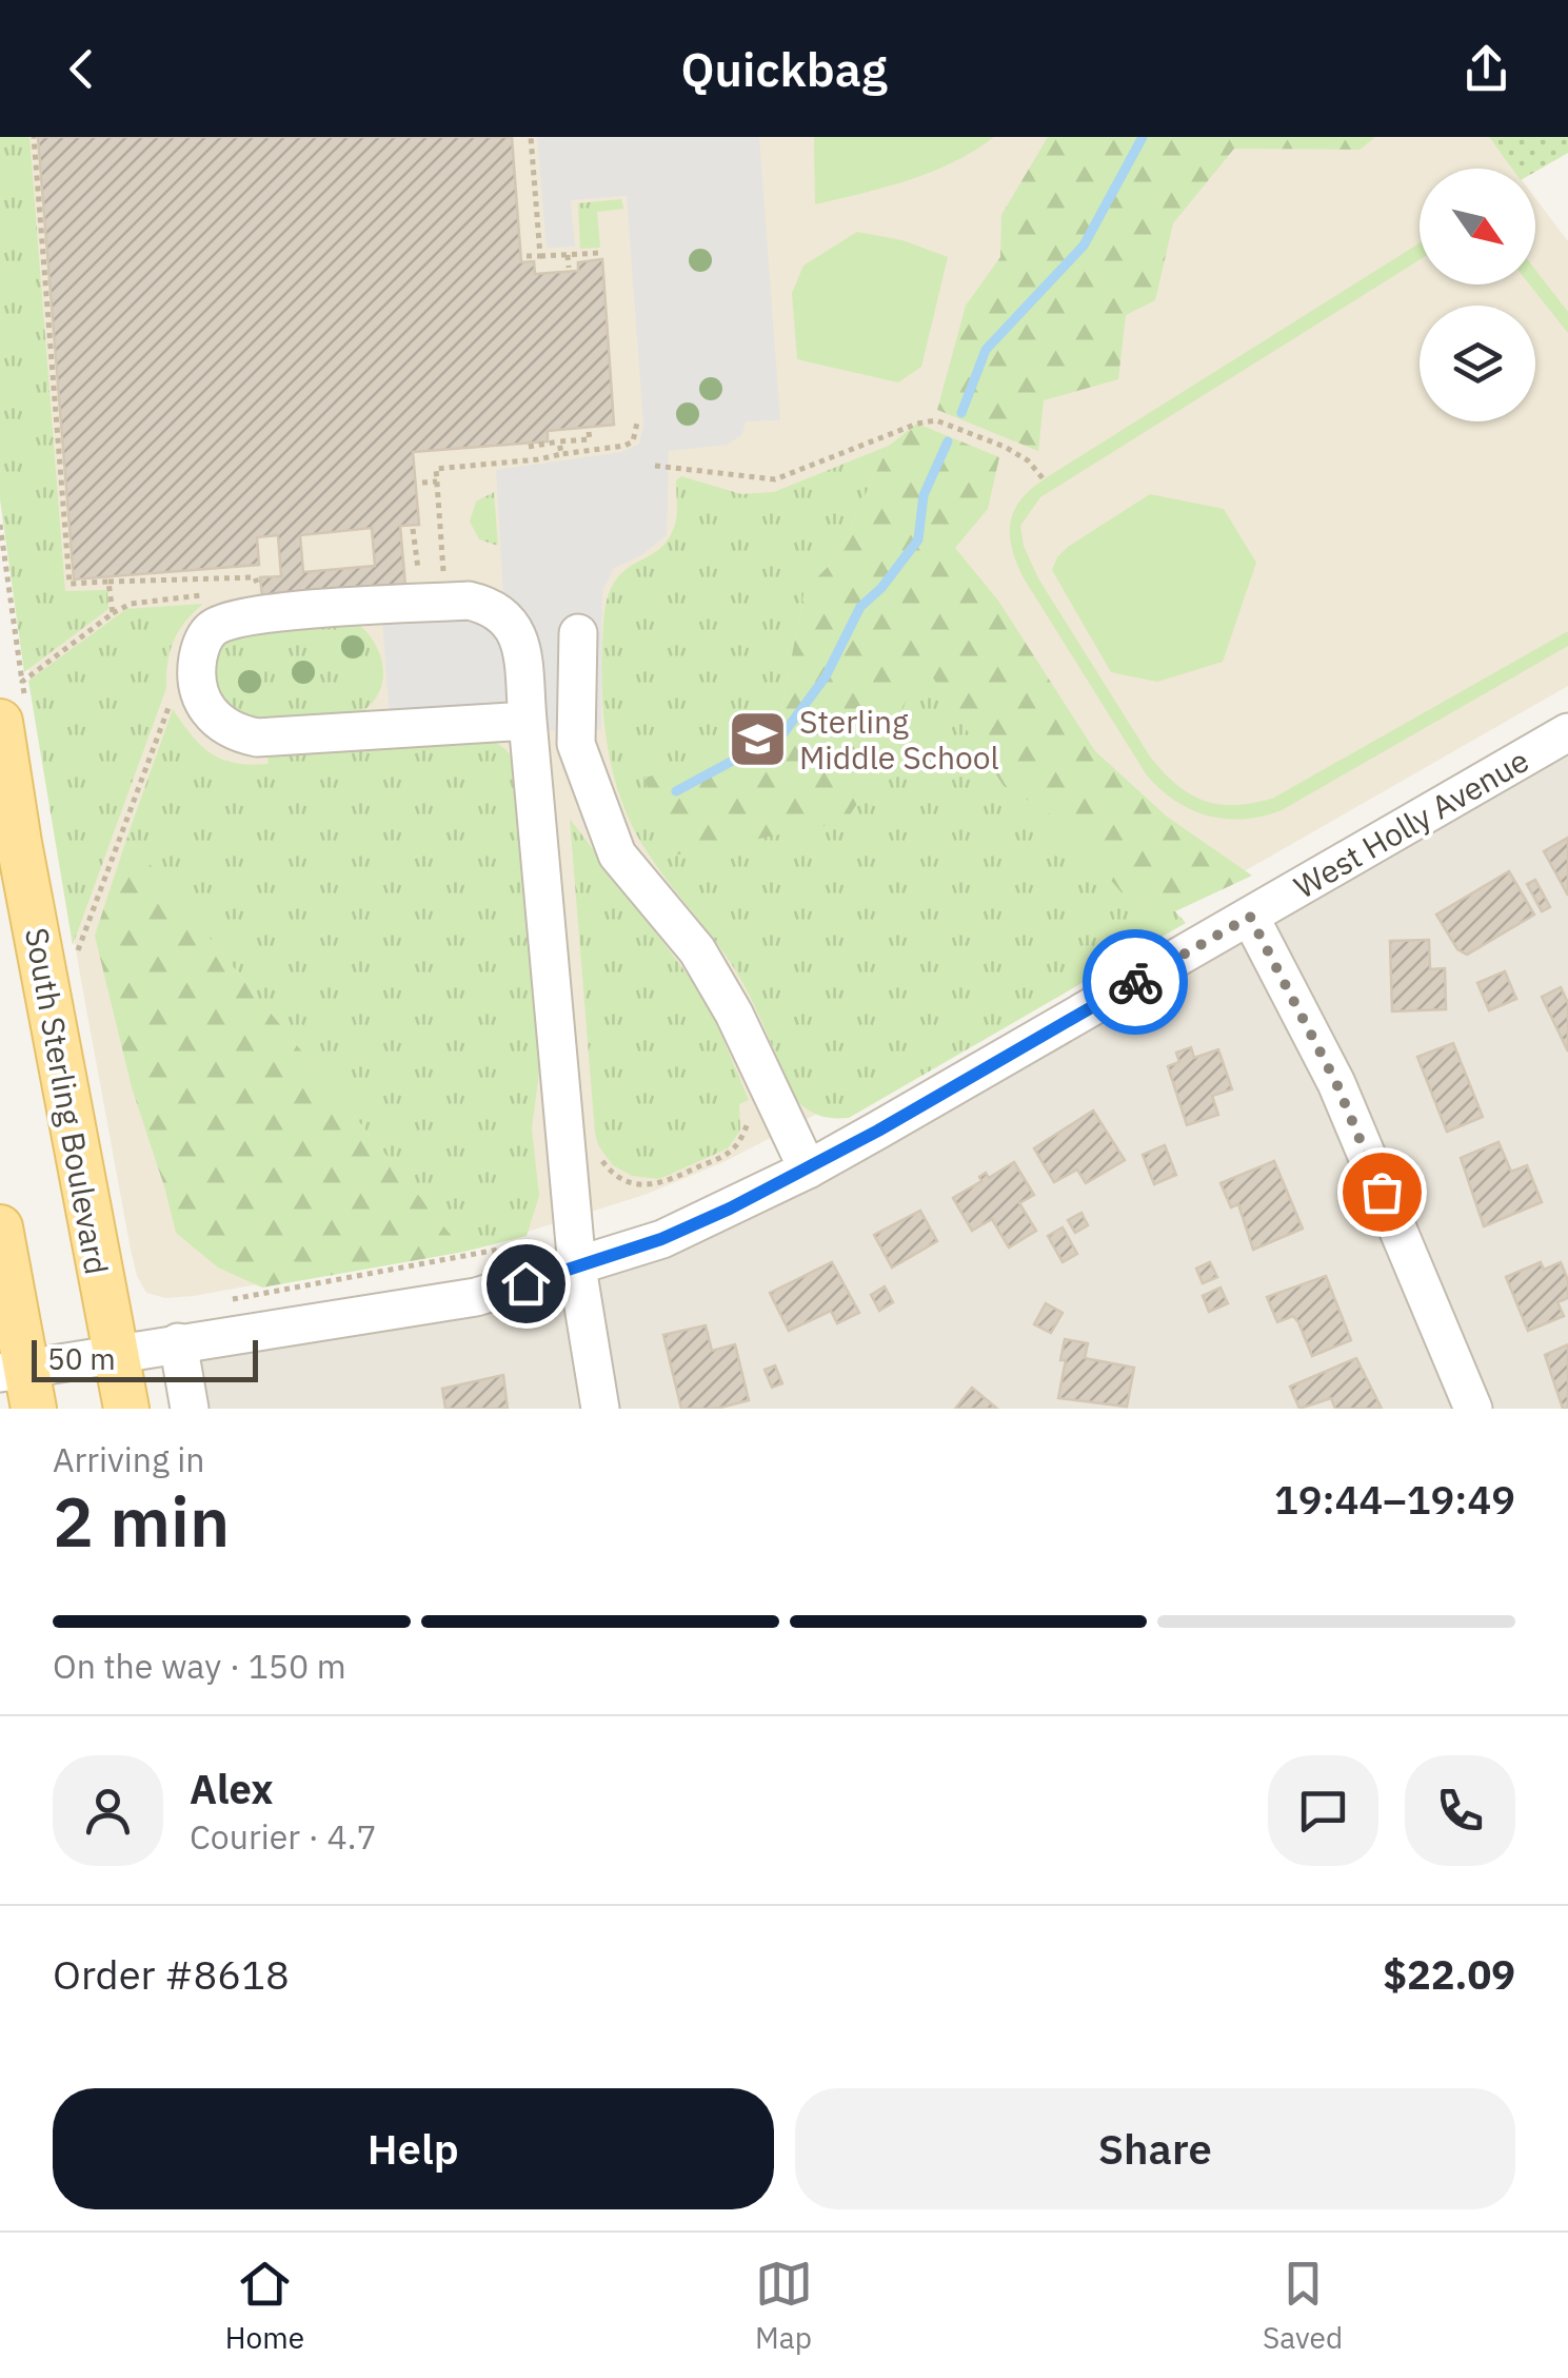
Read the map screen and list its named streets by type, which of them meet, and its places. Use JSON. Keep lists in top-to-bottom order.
{
  "streets": {
    "main road": ["South Sterling Boulevard"],
    "street": ["West Holly Avenue"]
  },
  "crossings": [
    ["West Holly Avenue", "South Sterling Boulevard"]
  ],
  "places": {
    "school or university": ["Sterling Middle School"]
  },
  "scale_bar": "50 m",
  "north": "bottom right",
  "page": {
    "header": "Quickbag",
    "scale": "50 m",
    "heading": ["2 min", "Arriving in", "19:44–19:49"],
    "panel": [
      "Alex",
      "Courier · 4.7",
      "Order #8618",
      "$22.09"
    ],
    "bar": "On the way · 150 m",
    "buttons": ["Help", "Share"],
    "tabs": ["Home", "Map", "Saved"]
  }
}
